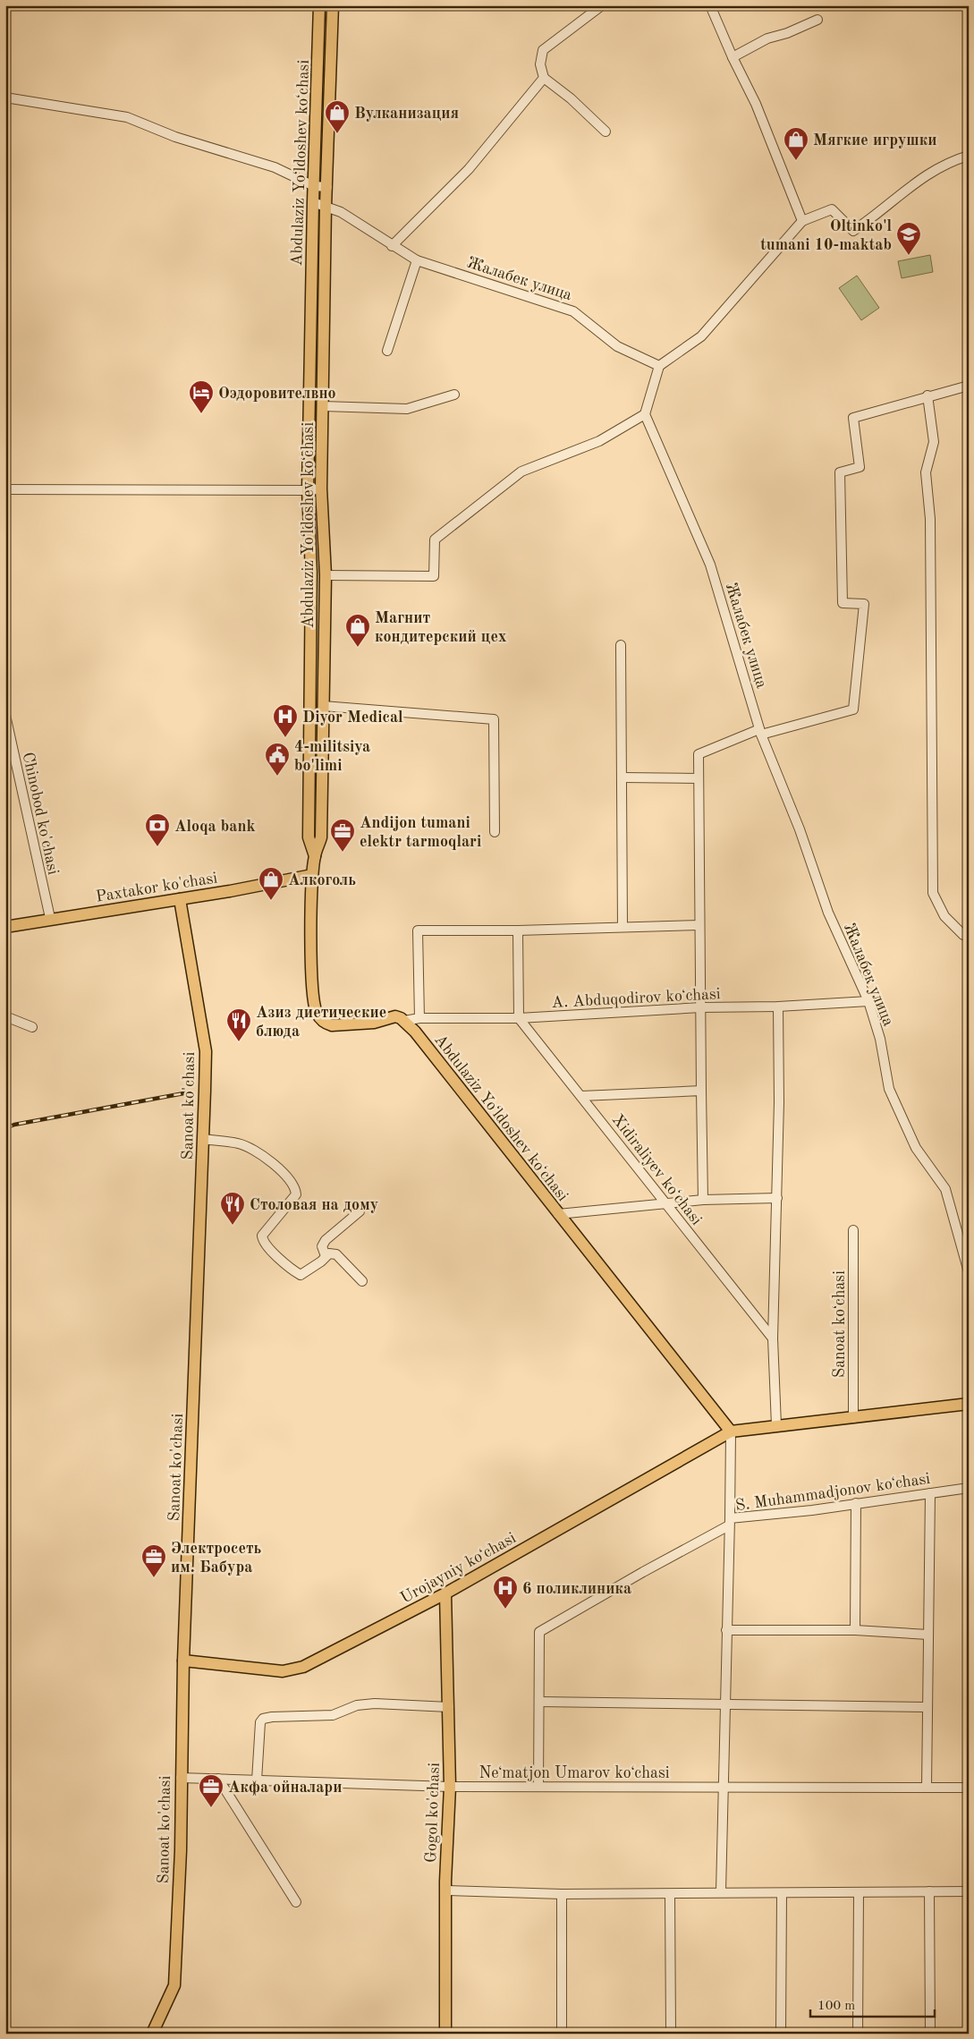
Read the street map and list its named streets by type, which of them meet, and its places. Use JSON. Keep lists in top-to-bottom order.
{
  "streets": {
    "main road": [
      "Abdulaziz Yoʻldoshev koʻchasi",
      "Paxtakor ko'chasi",
      "Sanoat ko'chasi",
      "Urоjayniy koʻchasi",
      "Gogol ko'chasi"
    ],
    "street": [
      "Жалабек улица",
      "Chinobod ko'chasi",
      "A. Abduqodirov koʻchasi",
      "Xidiraliyev koʻchasi",
      "Sanoat koʻchasi",
      "S. Muhammadjonov koʻchasi",
      "Neʻmatjon Umarov koʻchasi"
    ]
  },
  "crossings": [
    ["Abdulaziz Yoʻldoshev koʻchasi", "Жалабек улица"],
    ["Abdulaziz Yoʻldoshev koʻchasi", "Paxtakor ko'chasi"],
    ["Abdulaziz Yoʻldoshev koʻchasi", "A. Abduqodirov koʻchasi"],
    ["Abdulaziz Yoʻldoshev koʻchasi", "Urоjayniy koʻchasi"],
    ["Жалабек улица", "A. Abduqodirov koʻchasi"],
    ["Chinobod ko'chasi", "Paxtakor ko'chasi"],
    ["Paxtakor ko'chasi", "Sanoat ko'chasi"],
    ["A. Abduqodirov koʻchasi", "Xidiraliyev koʻchasi"],
    ["Sanoat ko'chasi", "Urоjayniy koʻchasi"],
    ["Sanoat ko'chasi", "Neʻmatjon Umarov koʻchasi"],
    ["S. Muhammadjonov koʻchasi", "Neʻmatjon Umarov koʻchasi"],
    ["Urоjayniy koʻchasi", "Gogol ko'chasi"],
    ["Neʻmatjon Umarov koʻchasi", "Gogol ko'chasi"]
  ],
  "places": {
    "shop": [
      "Вулканизация",
      "Мягкие игрушки",
      "Магнит кондитерский цех",
      "Алкоголь"
    ],
    "school or university": ["Oltinko'l tumani 10-maktab"],
    "hotel": ["Оэдоровителвно"],
    "hospital": ["Diyor Medical", "6 поликлиника"],
    "public building": ["4-militsiya bo'limi"],
    "bank": ["Aloqa bank"],
    "office": ["Andijon tumani elektr tarmoqlari", "Электросеть им. Бабура", "Акфа ойналари"],
    "restaurant": ["Азиз диетические блюда", "Столовая на дому"]
  },
  "scale_bar": "100 m"
}
